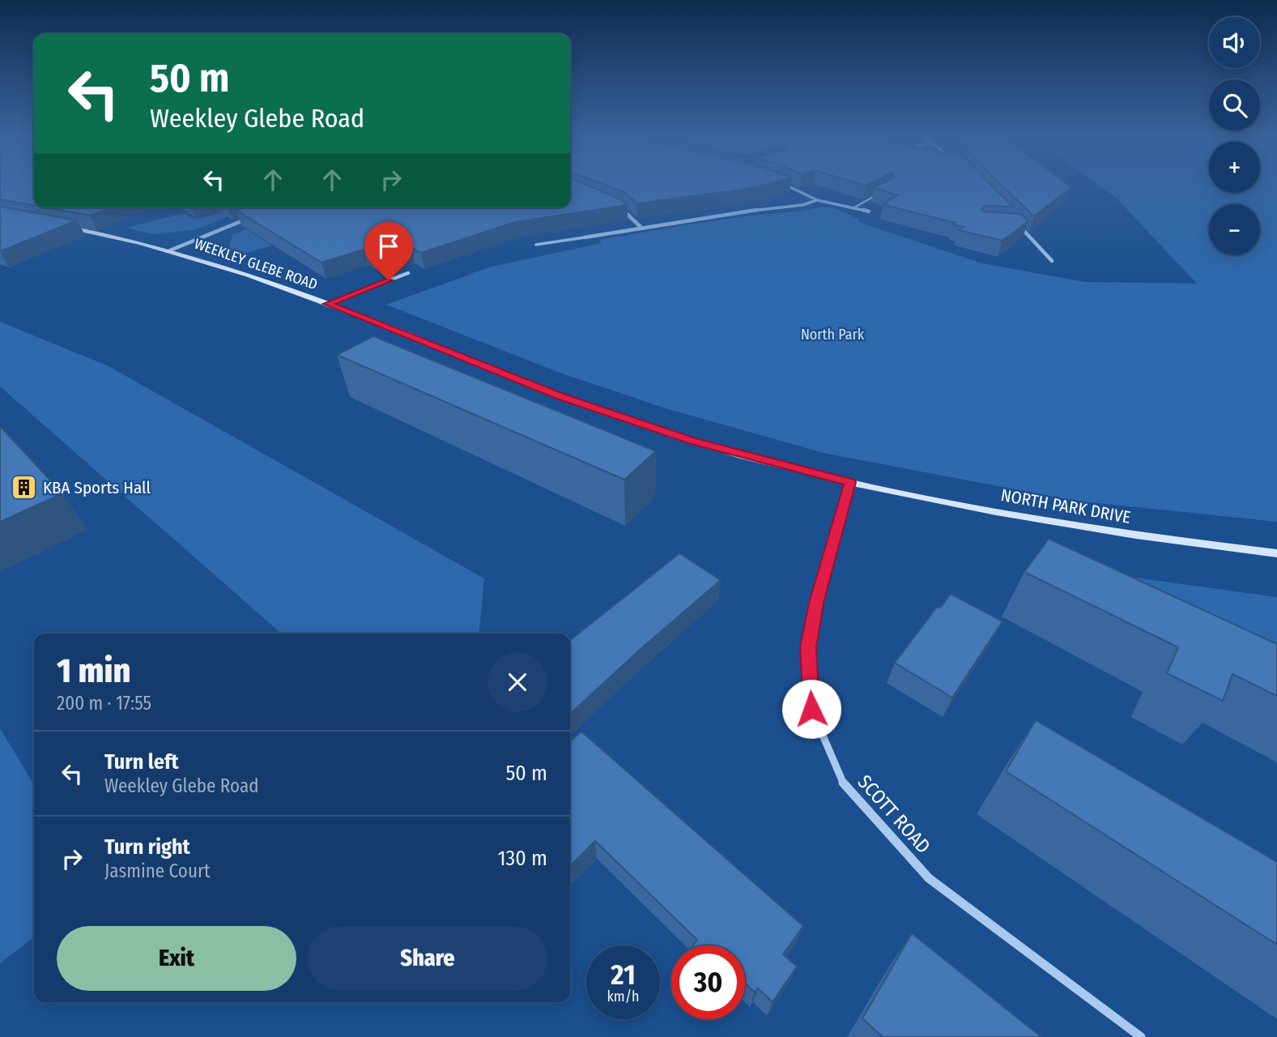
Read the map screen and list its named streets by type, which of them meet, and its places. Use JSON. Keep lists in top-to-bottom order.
{
  "streets": {
    "street": ["WEEKLEY GLEBE ROAD", "NORTH PARK DRIVE", "SCOTT ROAD"]
  },
  "crossings": [
    ["WEEKLEY GLEBE ROAD", "NORTH PARK DRIVE"],
    ["WEEKLEY GLEBE ROAD", "SCOTT ROAD"],
    ["NORTH PARK DRIVE", "SCOTT ROAD"]
  ],
  "parks": ["North Park"],
  "places": {
    "building": ["KBA Sports Hall"]
  },
  "page": {
    "map_buttons": ["+", "−"],
    "turn": ["50 m", "Weekley Glebe Road"],
    "heading": ["1 min", "200 m · 17:55"],
    "list": [
      {
        "name": "Turn left",
        "note": "Weekley Glebe Road",
        "value": "50 m"
      },
      {
        "name": "Turn right",
        "note": "Jasmine Court",
        "value": "130 m"
      }
    ],
    "buttons": ["Exit", "Share"],
    "speed": "21 km/h",
    "limit": "30"
  }
}
